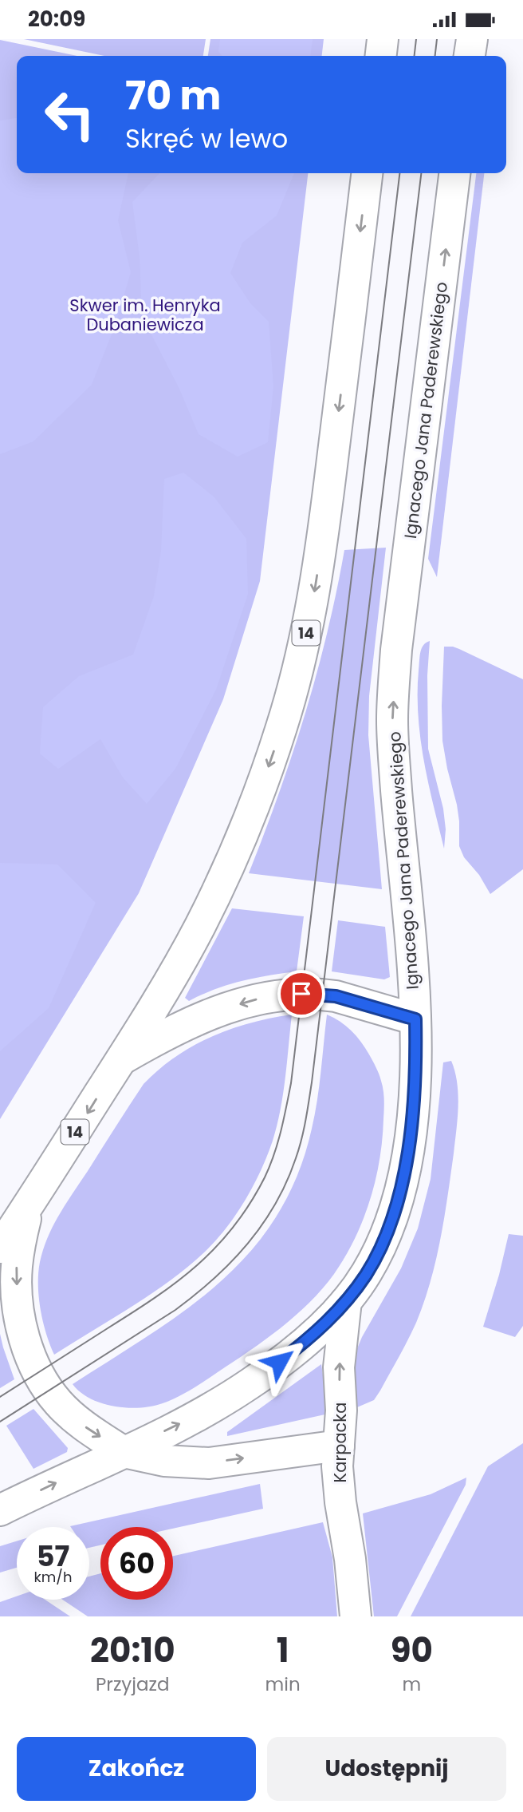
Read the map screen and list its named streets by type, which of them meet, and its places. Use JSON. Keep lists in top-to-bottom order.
{
  "streets": {
    "main road": ["Ignacego Jana Paderewskiego", "14", "Karpacka"]
  },
  "crossings": [
    ["Ignacego Jana Paderewskiego", "Karpacka"]
  ],
  "one_way": ["Karpacka"],
  "parks": ["Skwer im. Henryka Dubaniewicza"],
  "page": {
    "status": "20:09",
    "turn": ["70 m", "Skręć w lewo"],
    "speed": "57 km/h",
    "limit": "60",
    "eta": [
      "20:10",
      "Przyjazd",
      "1",
      "min",
      "90",
      "m"
    ],
    "buttons": ["Zakończ", "Udostępnij"]
  }
}
